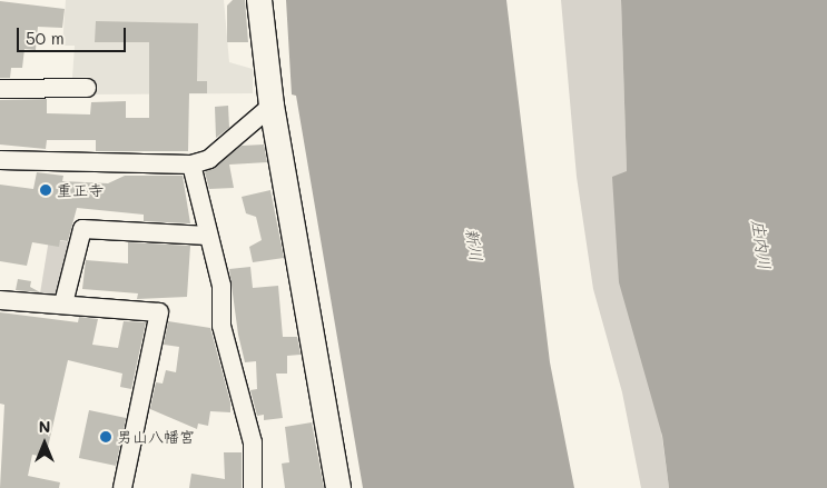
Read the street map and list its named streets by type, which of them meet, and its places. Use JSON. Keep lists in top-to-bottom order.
{
  "water": ["新川", "庄内川"],
  "places": ["重正寺", "男山八幡宮"],
  "scale_bar": "50 m",
  "north": "top"
}
